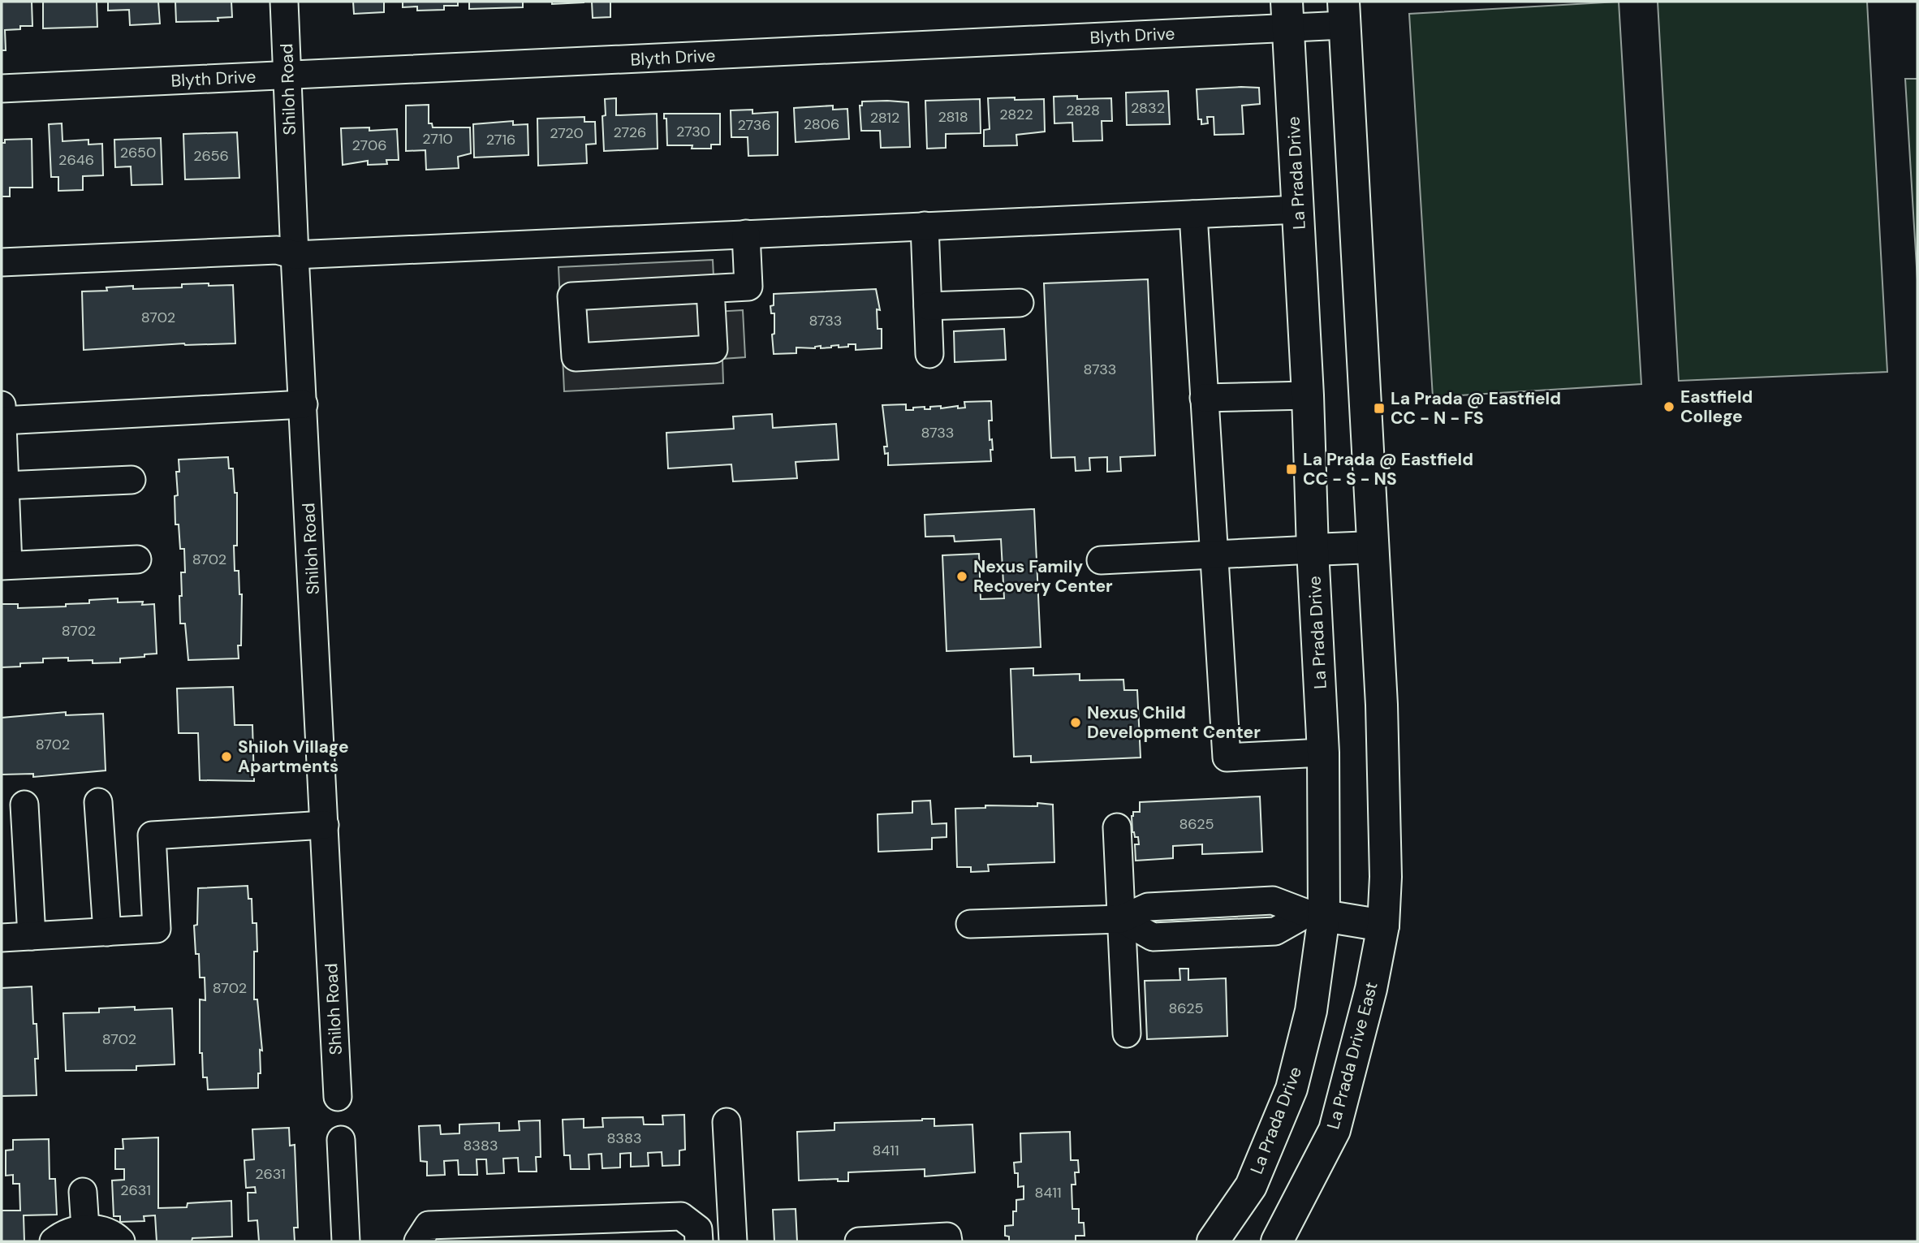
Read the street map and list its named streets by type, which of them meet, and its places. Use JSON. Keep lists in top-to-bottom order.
{
  "streets": {
    "main road": ["La Prada Drive", "La Prada Drive East"],
    "street": ["Blyth Drive", "Shiloh Road"]
  },
  "crossings": [
    ["Blyth Drive", "Shiloh Road"],
    ["Blyth Drive", "La Prada Drive"]
  ],
  "places": {
    "other": [
      "Eastfield College",
      "Nexus Family Recovery Center",
      "Nexus Child Development Center",
      "Shiloh Village Apartments"
    ],
    "transit": ["La Prada @ Eastfield CC - N - FS", "La Prada @ Eastfield CC - S - NS"]
  },
  "house_numbers": [
    "2832",
    "2828",
    "2822",
    "2818",
    "2812",
    "2806",
    "2736",
    "2730",
    "2726",
    "2720",
    "2710",
    "2716",
    "2706",
    "2650",
    "2656",
    "2646",
    "8702",
    "8733",
    "8733",
    "8733",
    "8702",
    "8702",
    "8702",
    "8625",
    "8702",
    "8625",
    "8702",
    "8383",
    "8383",
    "8411",
    "2631",
    "2631",
    "8411"
  ]
}
